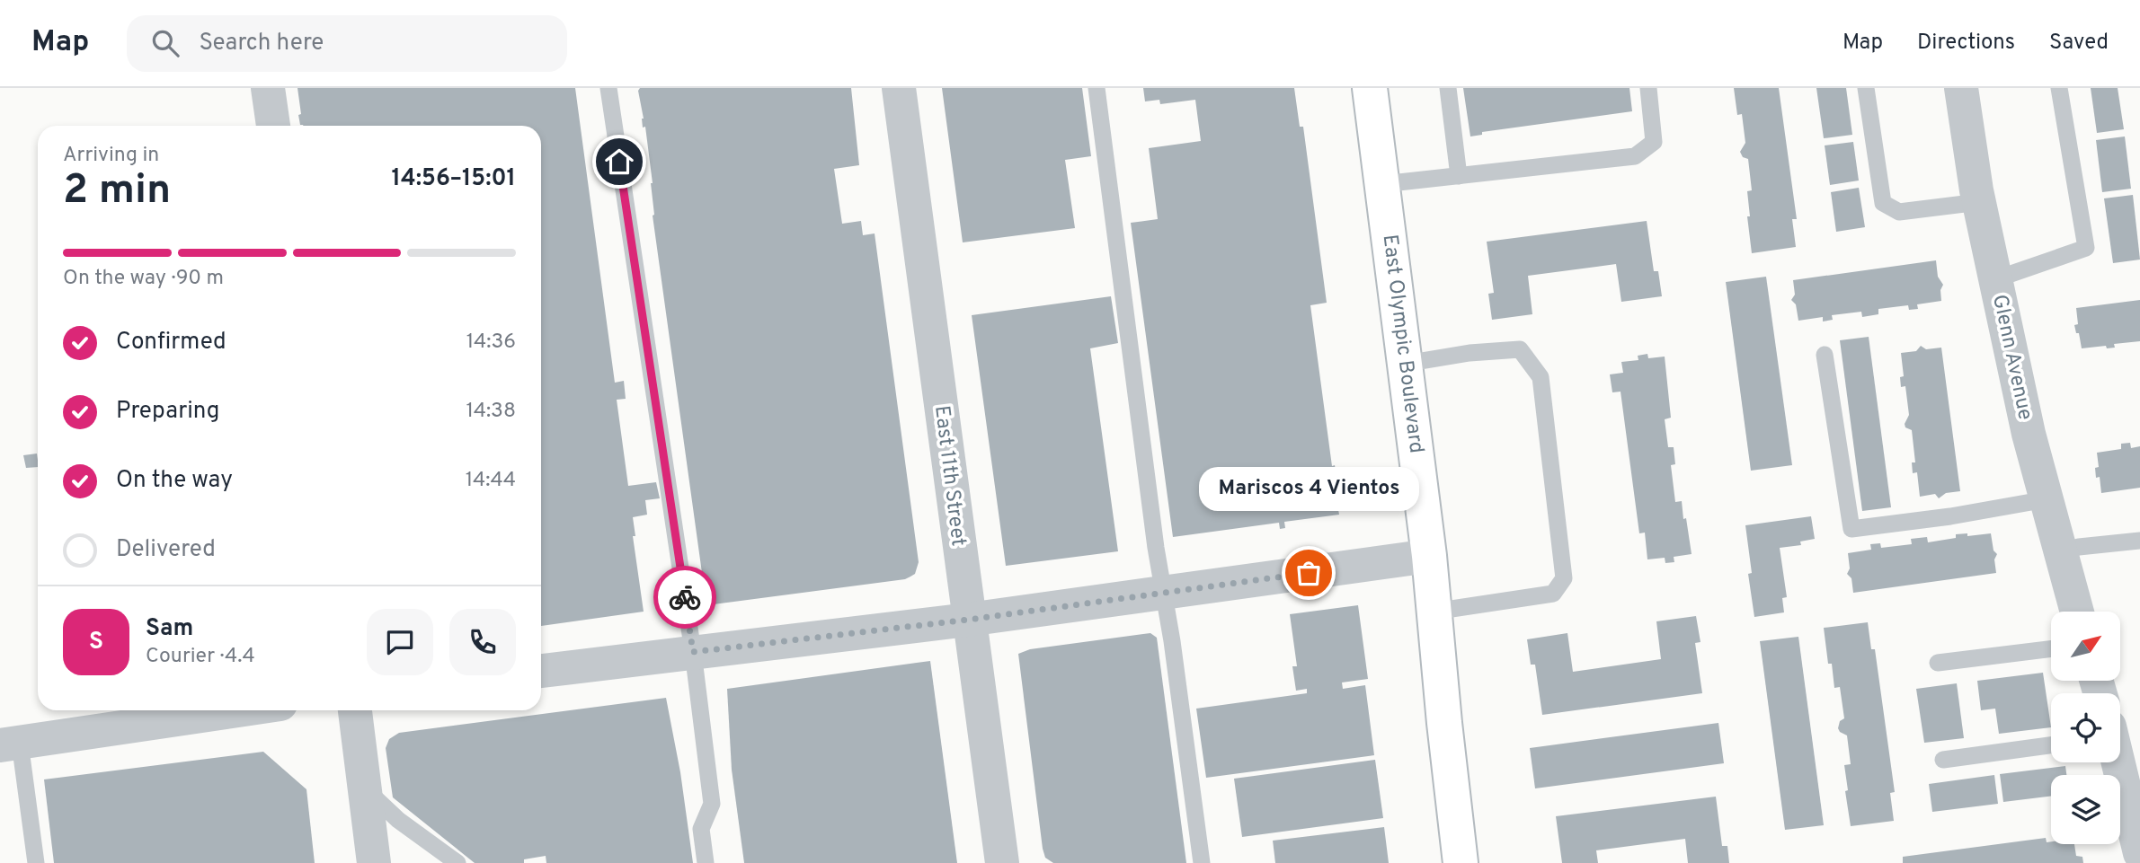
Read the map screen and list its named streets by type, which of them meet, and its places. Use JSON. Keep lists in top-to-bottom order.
{
  "streets": {
    "main road": ["East Olympic Boulevard"],
    "street": ["Glenn Avenue", "East 11th Street"]
  },
  "places": ["Mariscos 4 Vientos"],
  "north": "top right",
  "page": {
    "header": "Map",
    "search": "Search here",
    "nav": ["Map", "Directions", "Saved"],
    "heading": ["2 min", "Arriving in", "14:56–15:01"],
    "panel": ["Sam", "Courier · 4.4"],
    "bar": "On the way · 90 m",
    "list": [
      ["Confirmed", "14:36"],
      ["Preparing", "14:38"],
      ["On the way", "14:44"],
      "Delivered"
    ],
    "bubble": "Mariscos 4 Vientos",
    "round": "S"
  }
}
